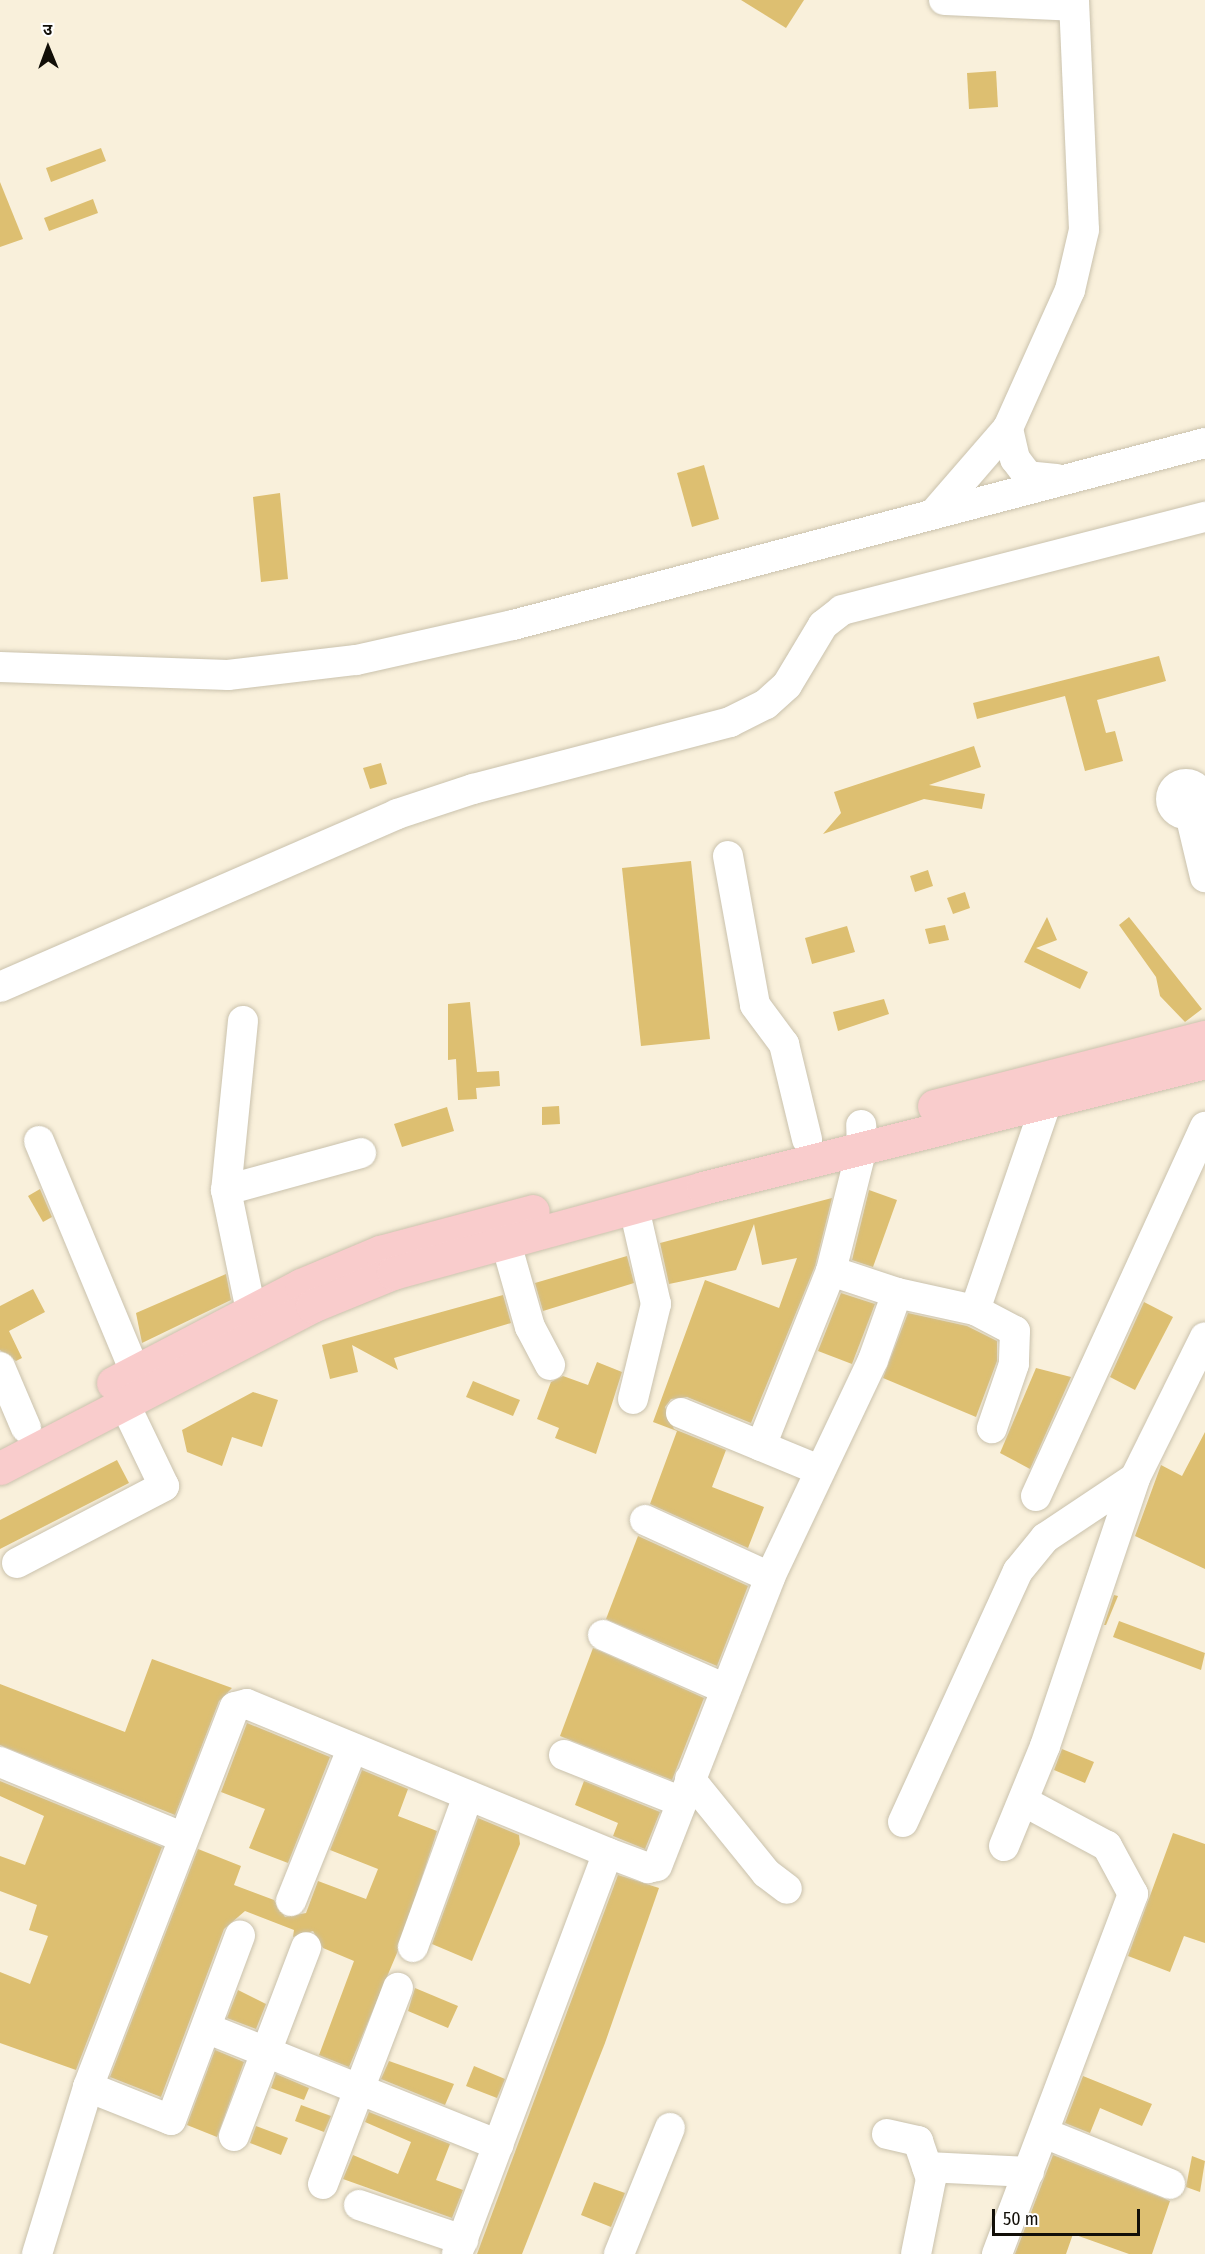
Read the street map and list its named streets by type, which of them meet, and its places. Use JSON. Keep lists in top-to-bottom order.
{
  "scale_bar": "50 m",
  "north": "top"
}
